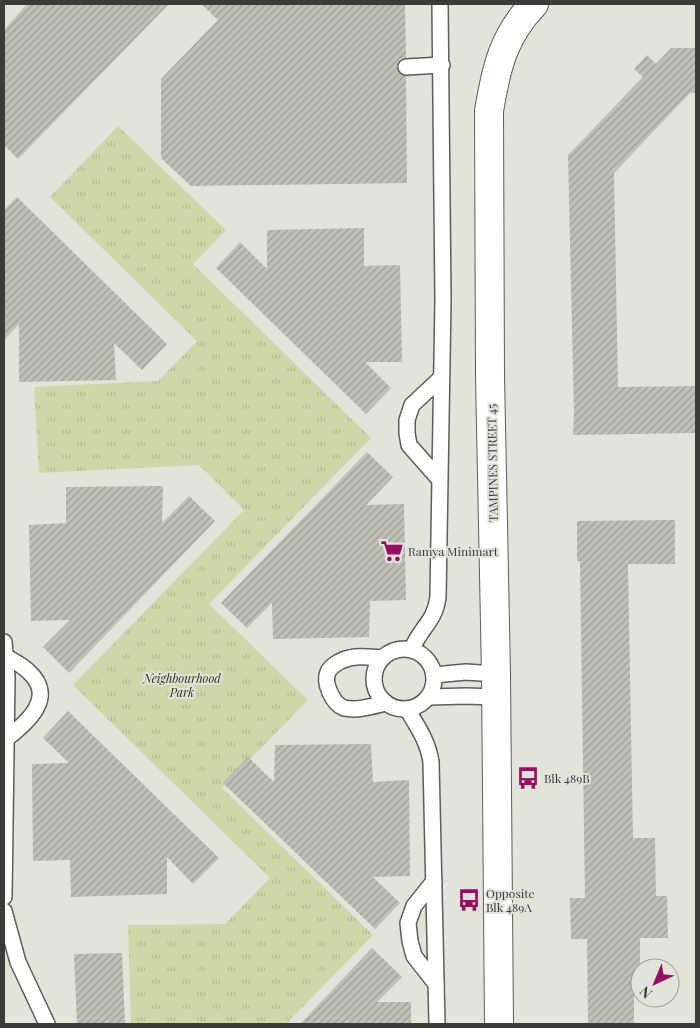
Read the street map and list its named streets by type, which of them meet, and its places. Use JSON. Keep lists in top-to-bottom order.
{
  "streets": {
    "street": ["TAMPINES STREET 45"]
  },
  "parks": ["Neighbourhood Park"],
  "places": {
    "supermarket": ["Ramya Minimart"],
    "bus stop": ["Blk 489B", "Opposite Blk 489A"]
  },
  "north": "bottom left"
}
